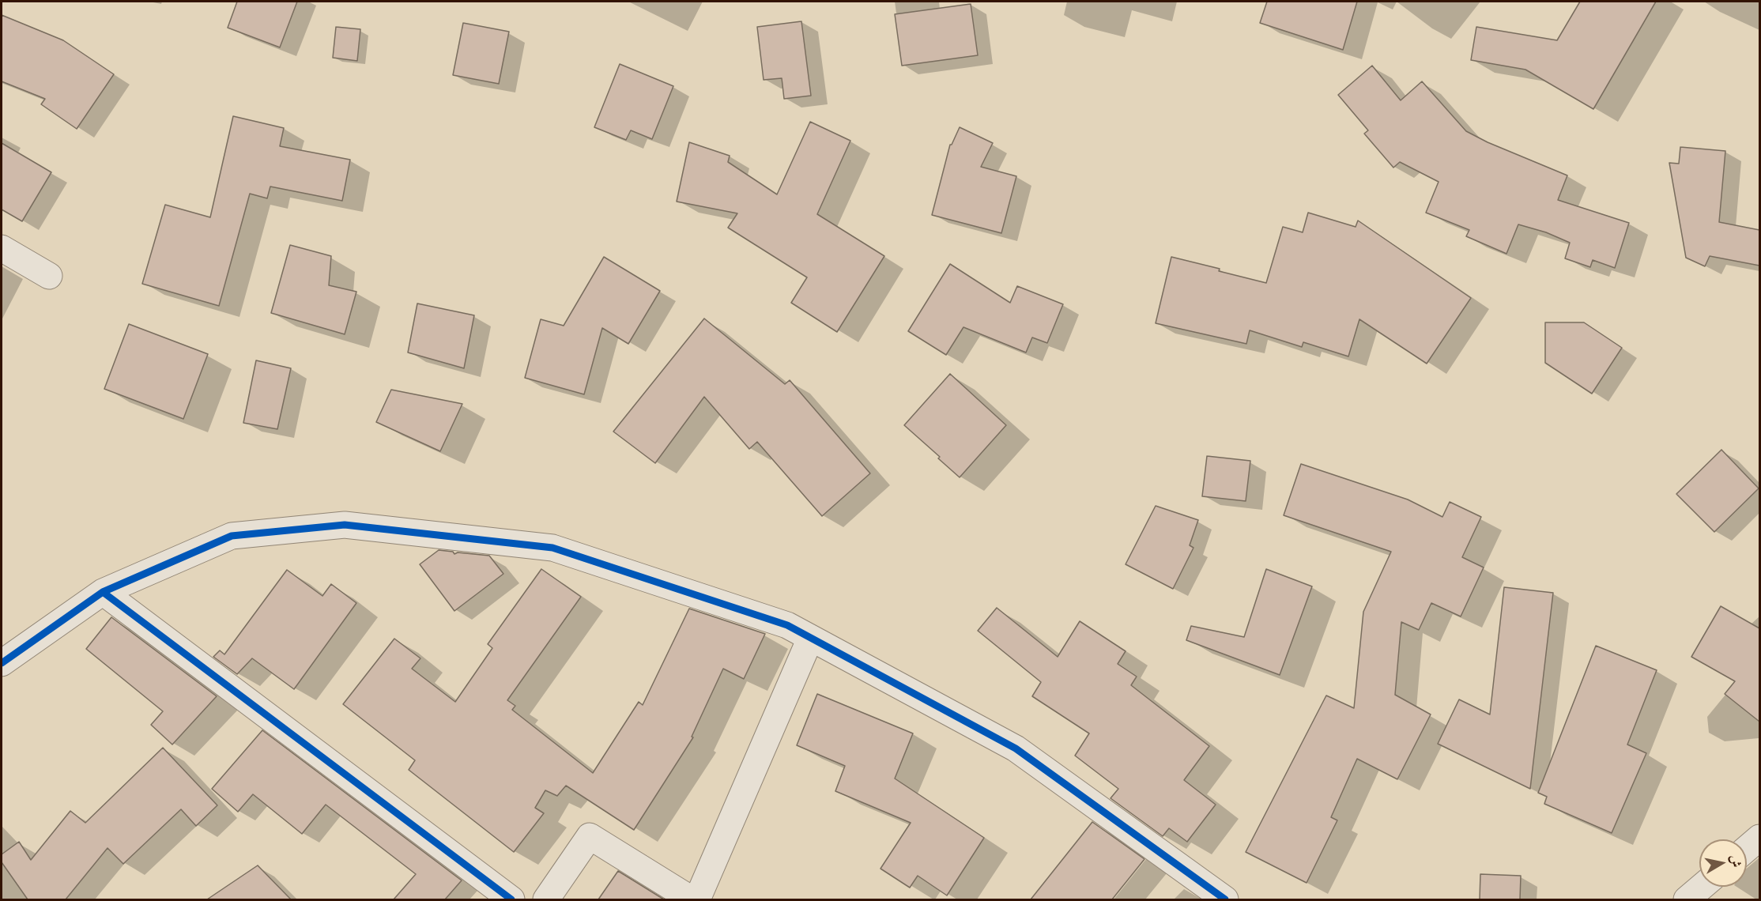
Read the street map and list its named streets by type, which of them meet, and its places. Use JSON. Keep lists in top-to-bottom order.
{
  "north": "right"
}
